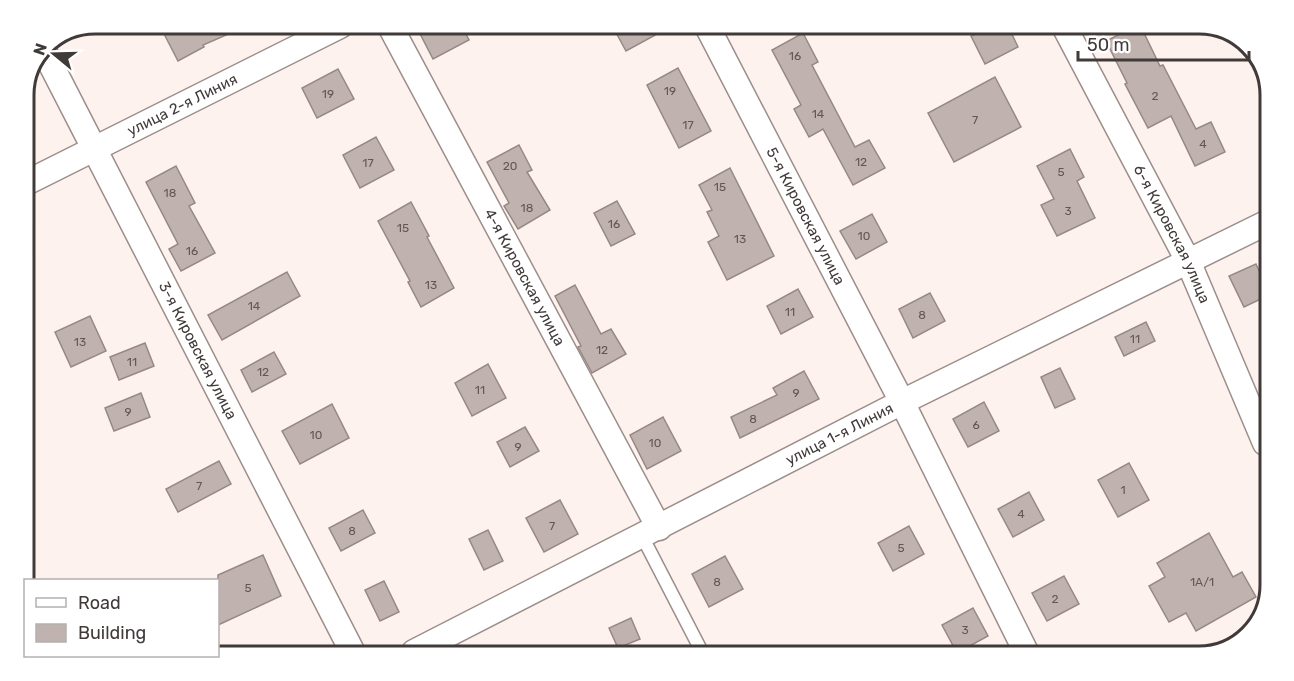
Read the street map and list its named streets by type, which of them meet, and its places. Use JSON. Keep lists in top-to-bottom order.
{
  "streets": {
    "street": [
      "улица 2-я Линия",
      "5-я Кировская улица",
      "6-я Кировская улица",
      "4-я Кировская улица",
      "3-я Кировская улица",
      "улица 1-я Линия"
    ]
  },
  "crossings": [
    ["улица 2-я Линия", "3-я Кировская улица"],
    ["5-я Кировская улица", "улица 1-я Линия"],
    ["6-я Кировская улица", "улица 1-я Линия"],
    ["4-я Кировская улица", "улица 1-я Линия"]
  ],
  "house_numbers": [
    "16",
    "19",
    "19",
    "2",
    "14",
    "7",
    "17",
    "4",
    "12",
    "17",
    "20",
    "5",
    "15",
    "18",
    "18",
    "3",
    "16",
    "15",
    "10",
    "13",
    "16",
    "13",
    "14",
    "11",
    "8",
    "11",
    "13",
    "12",
    "11",
    "12",
    "11",
    "9",
    "9",
    "8",
    "6",
    "10",
    "10",
    "9",
    "7",
    "1",
    "4",
    "7",
    "8",
    "5",
    "8",
    "1А/1",
    "5",
    "2",
    "3"
  ],
  "legend": ["Road", "Building"],
  "scale_bar": "50 m",
  "north": "left"
}
